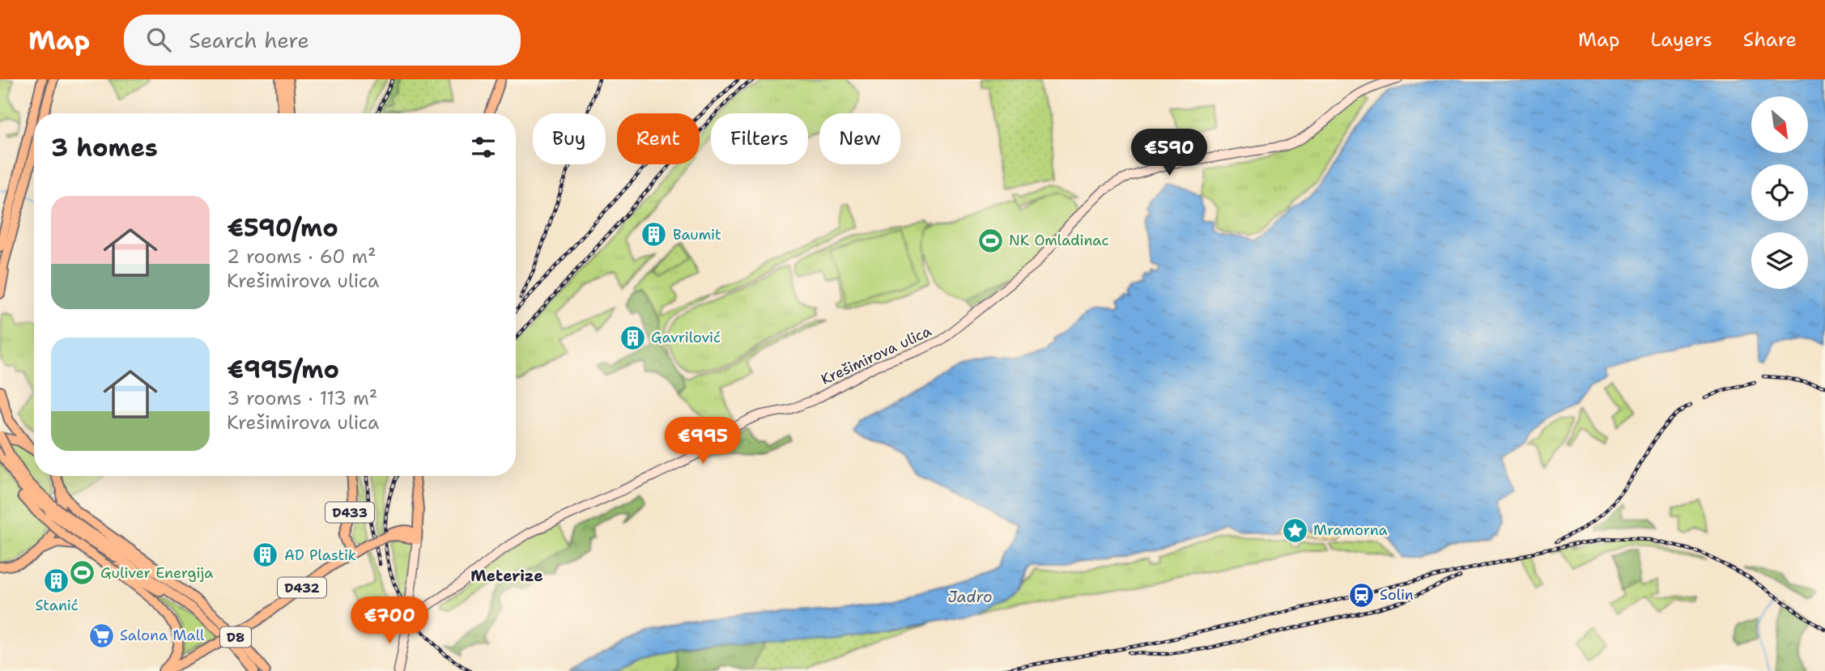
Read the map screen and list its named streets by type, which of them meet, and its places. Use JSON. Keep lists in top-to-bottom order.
{
  "streets": {
    "main road": [
      "Krešimirova ulica",
      "D433",
      "D432",
      "D8"
    ]
  },
  "crossings": [
    ["D433", "D432"]
  ],
  "districts": ["Meterize"],
  "water": ["Jadro"],
  "places": {
    "building": [
      "Baumit",
      "Gavrilović",
      "AD Plastik",
      "Stanić"
    ],
    "sports": ["NK Omladinac", "Guliver Energija"],
    "place": ["Mramorna"],
    "station": ["Solin"],
    "supermarket": ["Salona Mall"]
  },
  "north": "bottom right",
  "page": {
    "header": "Map",
    "search": "Search here",
    "nav": ["Map", "Layers", "Share"],
    "chip": [
      "Buy",
      "Rent",
      "Filters",
      "New"
    ],
    "heading": "3 homes",
    "price": ["€590", "€995", "€700"],
    "list": [
      {
        "name": "€590/mo",
        "note": "2 rooms · 60 m² · Krešimirova ulica"
      },
      {
        "name": "€995/mo",
        "note": "3 rooms · 113 m² · Krešimirova ulica"
      }
    ]
  }
}
